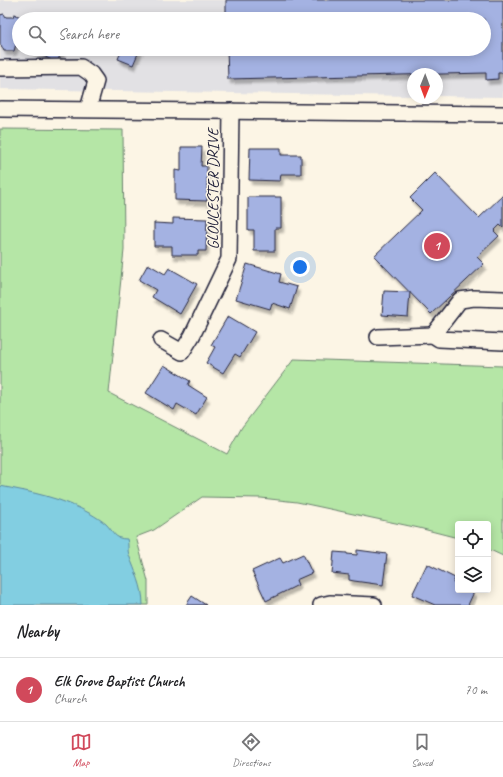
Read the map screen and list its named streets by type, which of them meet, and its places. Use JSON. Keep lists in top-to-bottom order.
{
  "streets": {
    "street": ["GLOUCESTER DRIVE"]
  },
  "north": "bottom",
  "page": {
    "search": "Search here",
    "pins": "1",
    "heading": "Nearby",
    "list": [
      {
        "mark": "1",
        "name": "Elk Grove Baptist Church",
        "note": "Church",
        "value": "70 m"
      }
    ],
    "nav": ["Map", "Directions", "Saved"]
  }
}
